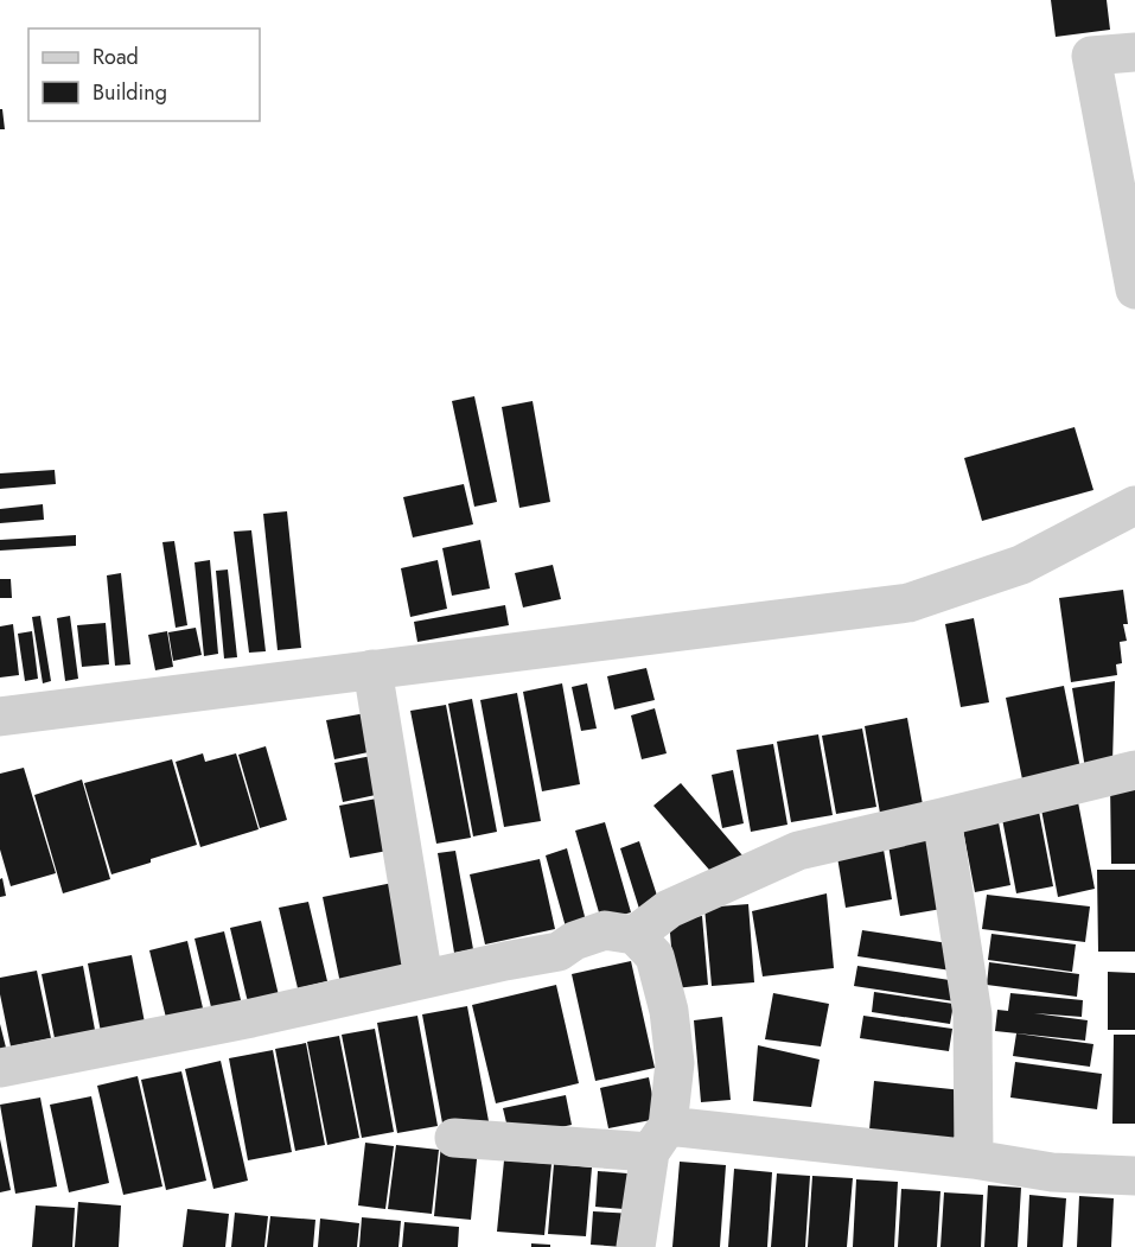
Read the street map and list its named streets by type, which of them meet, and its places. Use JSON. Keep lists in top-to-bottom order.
{
  "legend": ["Road", "Building"]
}
